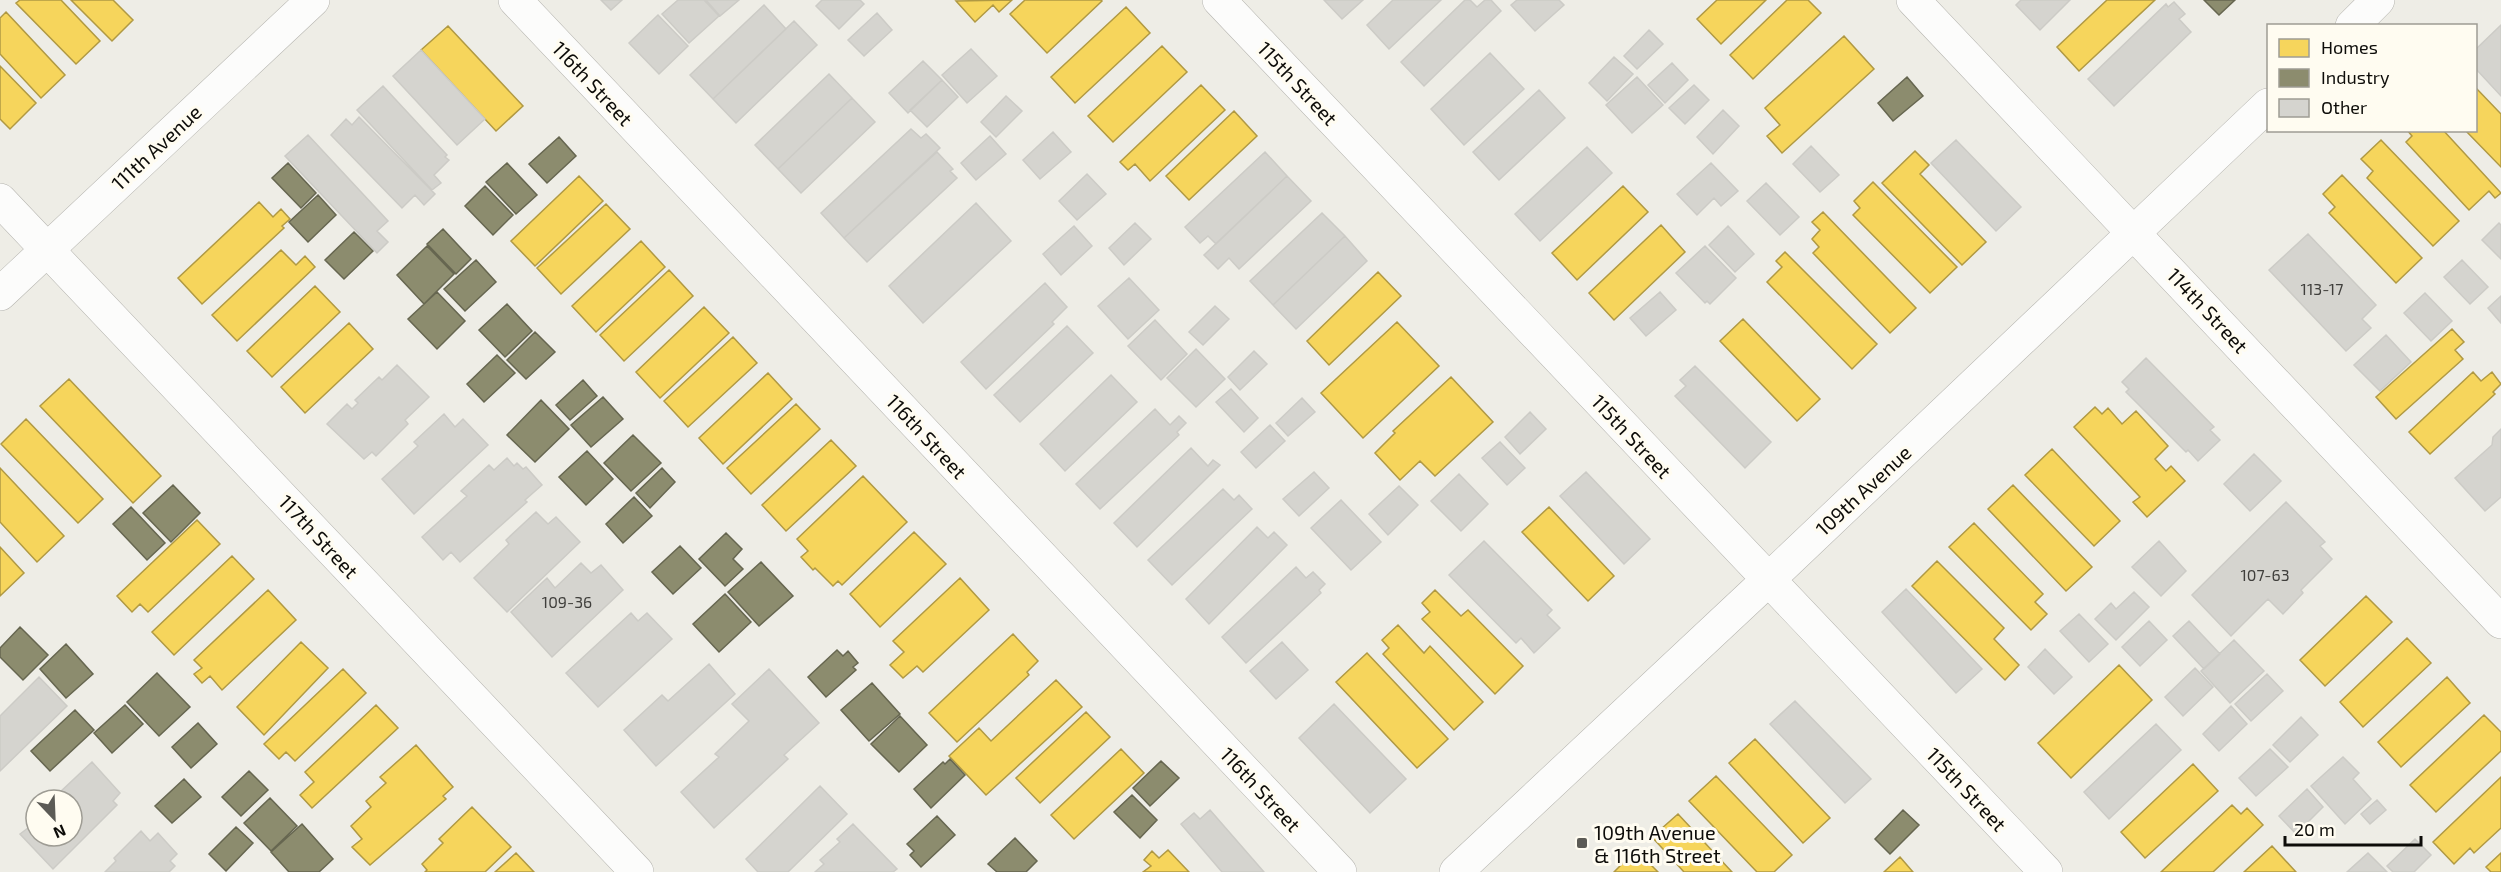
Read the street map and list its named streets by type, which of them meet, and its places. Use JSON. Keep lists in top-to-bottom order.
{
  "streets": {
    "street": [
      "116th Street",
      "115th Street",
      "111th Avenue",
      "114th Street",
      "109th Avenue",
      "117th Street"
    ]
  },
  "crossings": [
    ["115th Street", "109th Avenue"],
    ["111th Avenue", "117th Street"],
    ["114th Street", "109th Avenue"]
  ],
  "places": {
    "transit": ["109th Avenue & 116th Street"]
  },
  "house_numbers": ["113-17", "107-63", "109-36"],
  "legend": ["Homes", "Industry", "Other"],
  "scale_bar": "20 m",
  "north": "bottom right"
}
